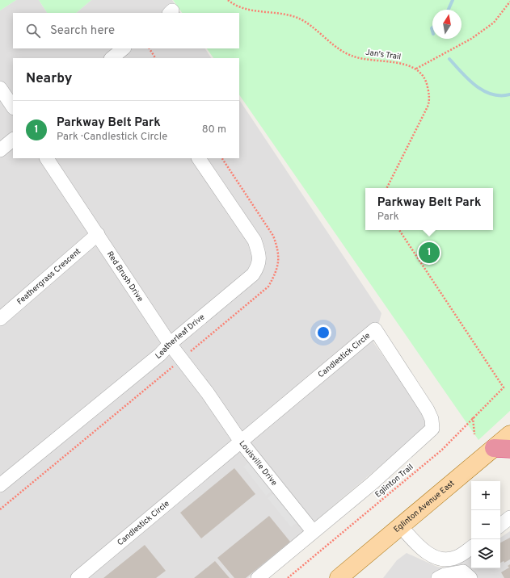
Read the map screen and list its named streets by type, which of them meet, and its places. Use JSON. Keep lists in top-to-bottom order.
{
  "streets": {
    "main road": ["Eglinton Avenue East"],
    "street": [
      "Red Brush Drive",
      "Feathergrass Crescent",
      "Leatherleaf Drive",
      "Candlestick Circle",
      "Louisville Drive"
    ],
    "path": ["Jan's Trail", "Eglinton Trail"]
  },
  "crossings": [
    ["Red Brush Drive", "Feathergrass Crescent"],
    ["Red Brush Drive", "Leatherleaf Drive"],
    ["Red Brush Drive", "Louisville Drive"],
    ["Candlestick Circle", "Louisville Drive"]
  ],
  "north": "top",
  "page": {
    "search": "Search here",
    "heading": "Nearby",
    "list": [
      {
        "mark": "1",
        "name": "Parkway Belt Park",
        "note": "Park · Candlestick Circle",
        "value": "80 m"
      }
    ],
    "popup": ["Parkway Belt Park", "Park"],
    "pins": "1",
    "map_buttons": ["+", "−"]
  }
}
